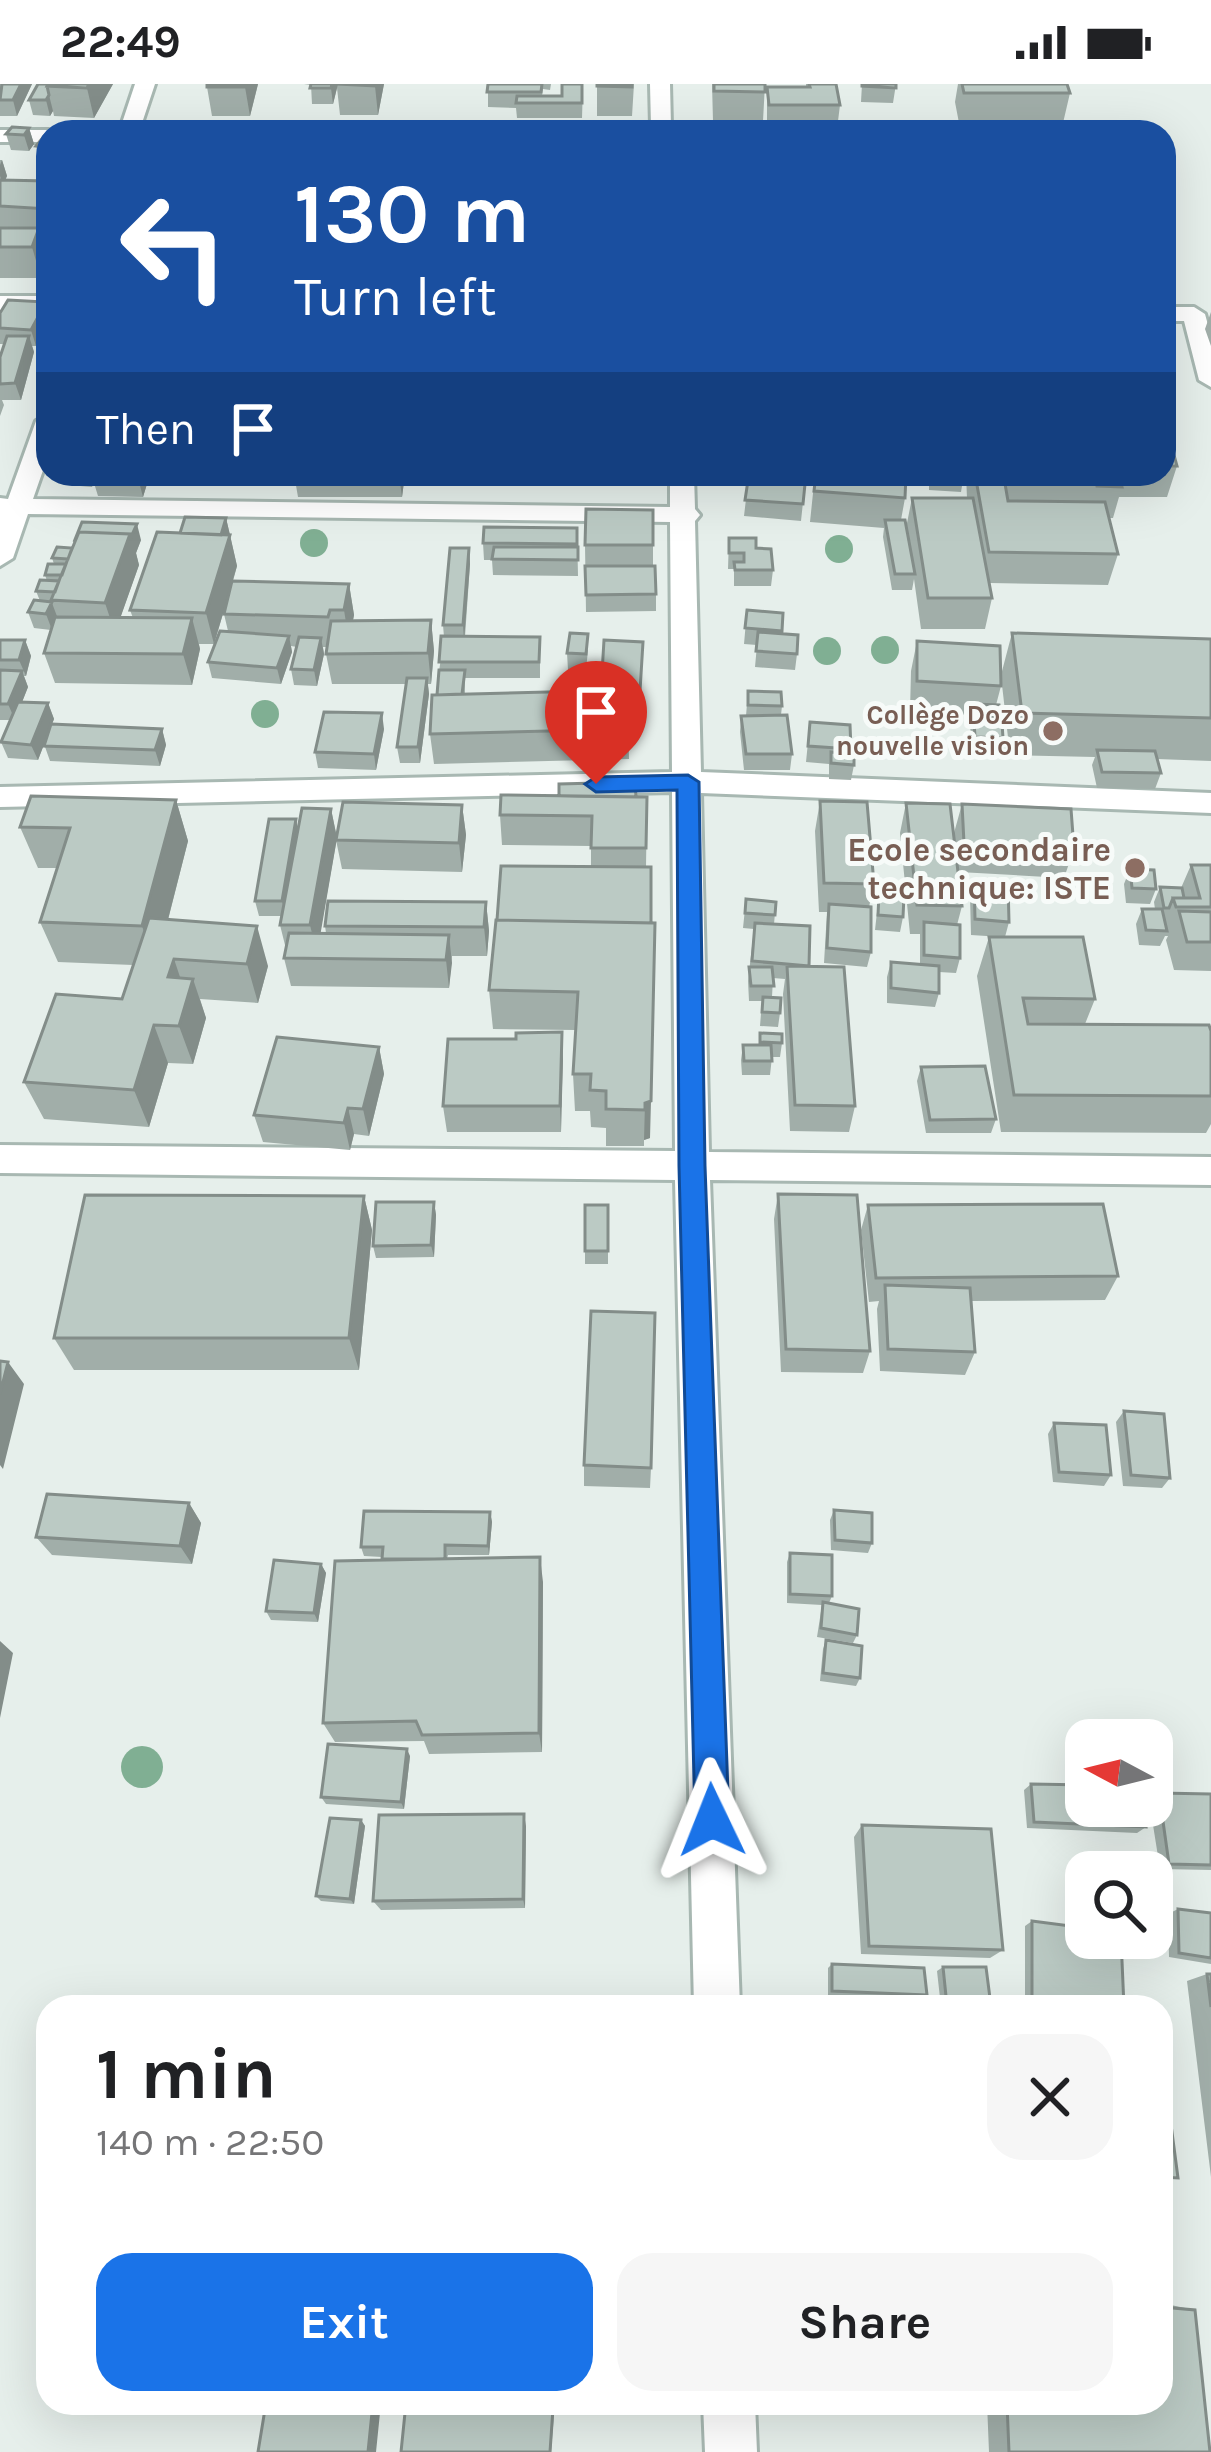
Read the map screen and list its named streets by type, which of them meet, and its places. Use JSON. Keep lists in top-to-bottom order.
{
  "places": ["Collège Dozo nouvelle vision", "Ecole secondaire technique: ISTE"],
  "north": "left",
  "page": {
    "status": "22:49",
    "turn": ["130 m", "Turn left"],
    "then": "Then",
    "heading": ["1 min", "140 m · 22:50"],
    "buttons": ["Exit", "Share"]
  }
}
